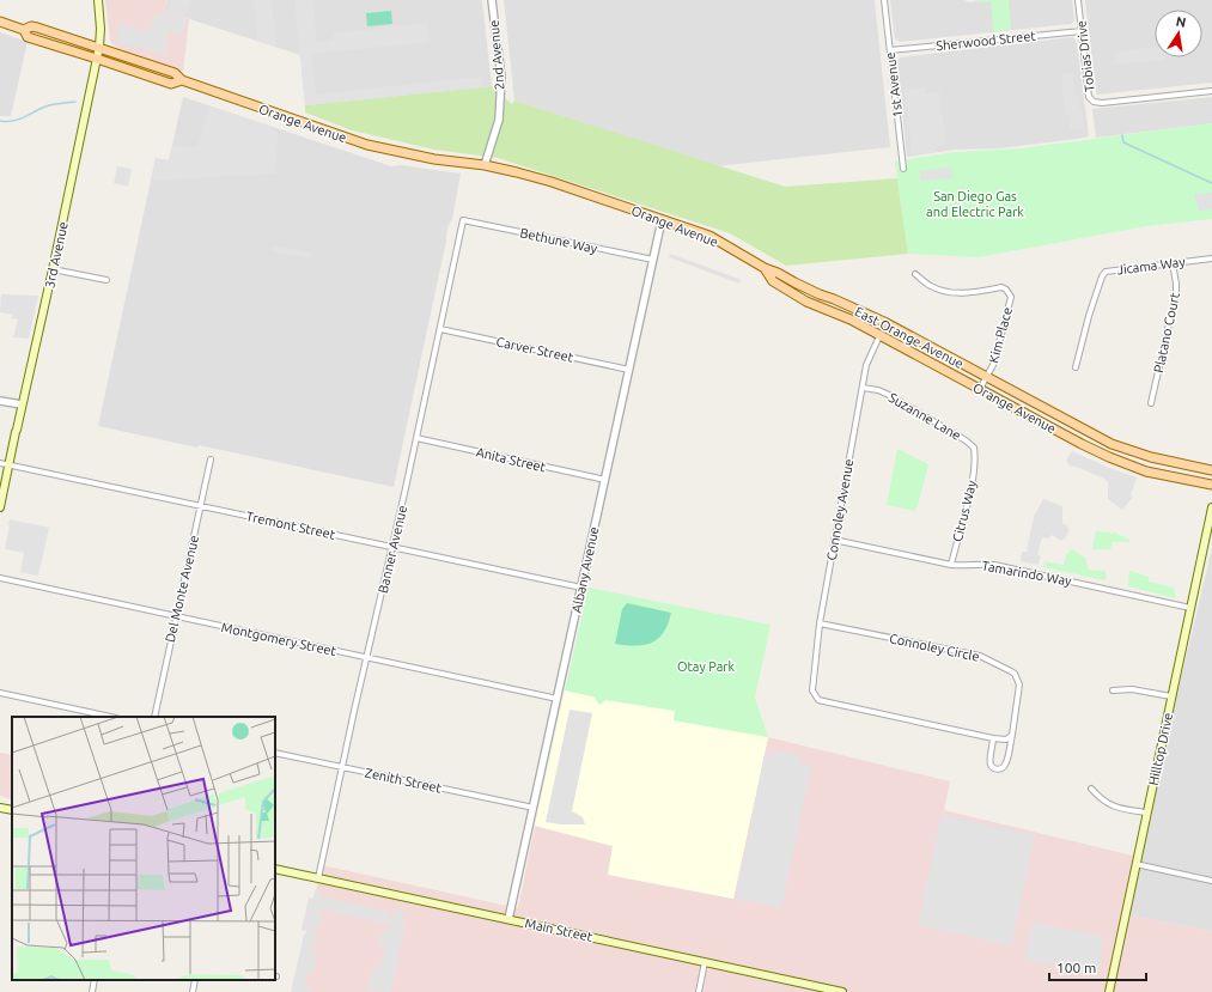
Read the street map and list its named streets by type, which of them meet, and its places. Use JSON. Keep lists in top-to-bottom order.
{
  "streets": {
    "main road": [
      "Orange Avenue",
      "3rd Avenue",
      "East Orange Avenue",
      "Hilltop Drive",
      "Main Street"
    ],
    "street": [
      "Sherwood Street",
      "2nd Avenue",
      "Tobias Drive",
      "1st Avenue",
      "Bethune Way",
      "Jicama Way",
      "Platano Court",
      "Kim Place",
      "Carver Street",
      "Suzanne Lane",
      "Anita Street",
      "Connoley Avenue",
      "Citrus Way",
      "Tremont Street",
      "Banner Avenue",
      "Albany Avenue",
      "Tamarindo Way",
      "Del Monte Avenue",
      "Montgomery Street",
      "Connoley Circle",
      "Zenith Street"
    ]
  },
  "crossings": [
    ["Sherwood Street", "Tobias Drive"],
    ["Sherwood Street", "1st Avenue"],
    ["2nd Avenue", "Orange Avenue"],
    ["Orange Avenue", "3rd Avenue"],
    ["Orange Avenue", "Kim Place"],
    ["Orange Avenue", "East Orange Avenue"],
    ["Orange Avenue", "Connoley Avenue"],
    ["Orange Avenue", "Albany Avenue"],
    ["Bethune Way", "Banner Avenue"],
    ["Bethune Way", "Albany Avenue"],
    ["3rd Avenue", "Tremont Street"],
    ["Jicama Way", "Platano Court"],
    ["Kim Place", "East Orange Avenue"],
    ["Carver Street", "Banner Avenue"],
    ["Carver Street", "Albany Avenue"],
    ["Suzanne Lane", "Connoley Avenue"],
    ["Suzanne Lane", "Citrus Way"],
    ["Anita Street", "Banner Avenue"],
    ["Anita Street", "Albany Avenue"],
    ["Connoley Avenue", "Tamarindo Way"],
    ["Connoley Avenue", "Connoley Circle"],
    ["Citrus Way", "Tamarindo Way"],
    ["Tremont Street", "Banner Avenue"],
    ["Tremont Street", "Albany Avenue"],
    ["Tremont Street", "Del Monte Avenue"],
    ["Banner Avenue", "Montgomery Street"],
    ["Banner Avenue", "Zenith Street"],
    ["Banner Avenue", "Main Street"],
    ["Albany Avenue", "Montgomery Street"],
    ["Albany Avenue", "Zenith Street"],
    ["Albany Avenue", "Main Street"],
    ["Tamarindo Way", "Hilltop Drive"],
    ["Del Monte Avenue", "Montgomery Street"]
  ],
  "parks": ["San Diego Gas and Electric Park", "Otay Park"],
  "scale_bar": "100 m",
  "north": "top"
}
